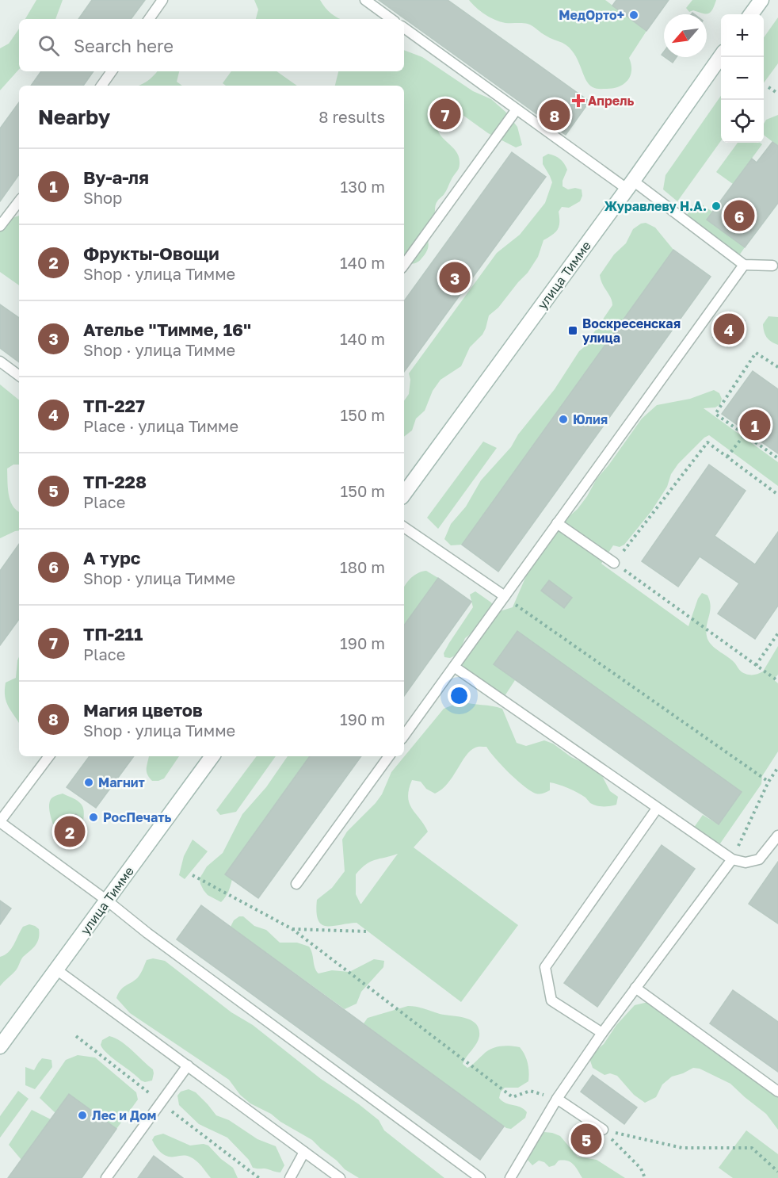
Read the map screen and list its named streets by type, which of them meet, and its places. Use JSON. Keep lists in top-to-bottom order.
{
  "streets": {
    "main road": ["улица Тимме"]
  },
  "places": {
    "other": [
      "МедОрто+",
      "Журавлеву Н.А.",
      "Юлия",
      "Магнит",
      "РосПечать",
      "Лес и Дом"
    ],
    "health": ["Апрель"],
    "transit": ["Воскресенская улица"]
  },
  "north": "bottom left",
  "page": {
    "map_buttons": ["+", "−"],
    "search": "Search here",
    "heading": ["Nearby", "8 results"],
    "pins": [
      "7",
      "8",
      "6",
      "3",
      "4",
      "1",
      "2",
      "5"
    ],
    "list": [
      {
        "mark": "1",
        "name": "Ву-а-ля",
        "note": "Shop",
        "value": "130 m"
      },
      {
        "mark": "2",
        "name": "Фрукты-Овощи",
        "note": "Shop · улица Тимме",
        "value": "140 m"
      },
      {
        "mark": "3",
        "name": "Ателье \"Тимме, 16\"",
        "note": "Shop · улица Тимме",
        "value": "140 m"
      },
      {
        "mark": "4",
        "name": "ТП-227",
        "note": "Place · улица Тимме",
        "value": "150 m"
      },
      {
        "mark": "5",
        "name": "ТП-228",
        "note": "Place",
        "value": "150 m"
      },
      {
        "mark": "6",
        "name": "А турс",
        "note": "Shop · улица Тимме",
        "value": "180 m"
      },
      {
        "mark": "7",
        "name": "ТП-211",
        "note": "Place",
        "value": "190 m"
      },
      {
        "mark": "8",
        "name": "Магия цветов",
        "note": "Shop · улица Тимме",
        "value": "190 m"
      }
    ]
  }
}
